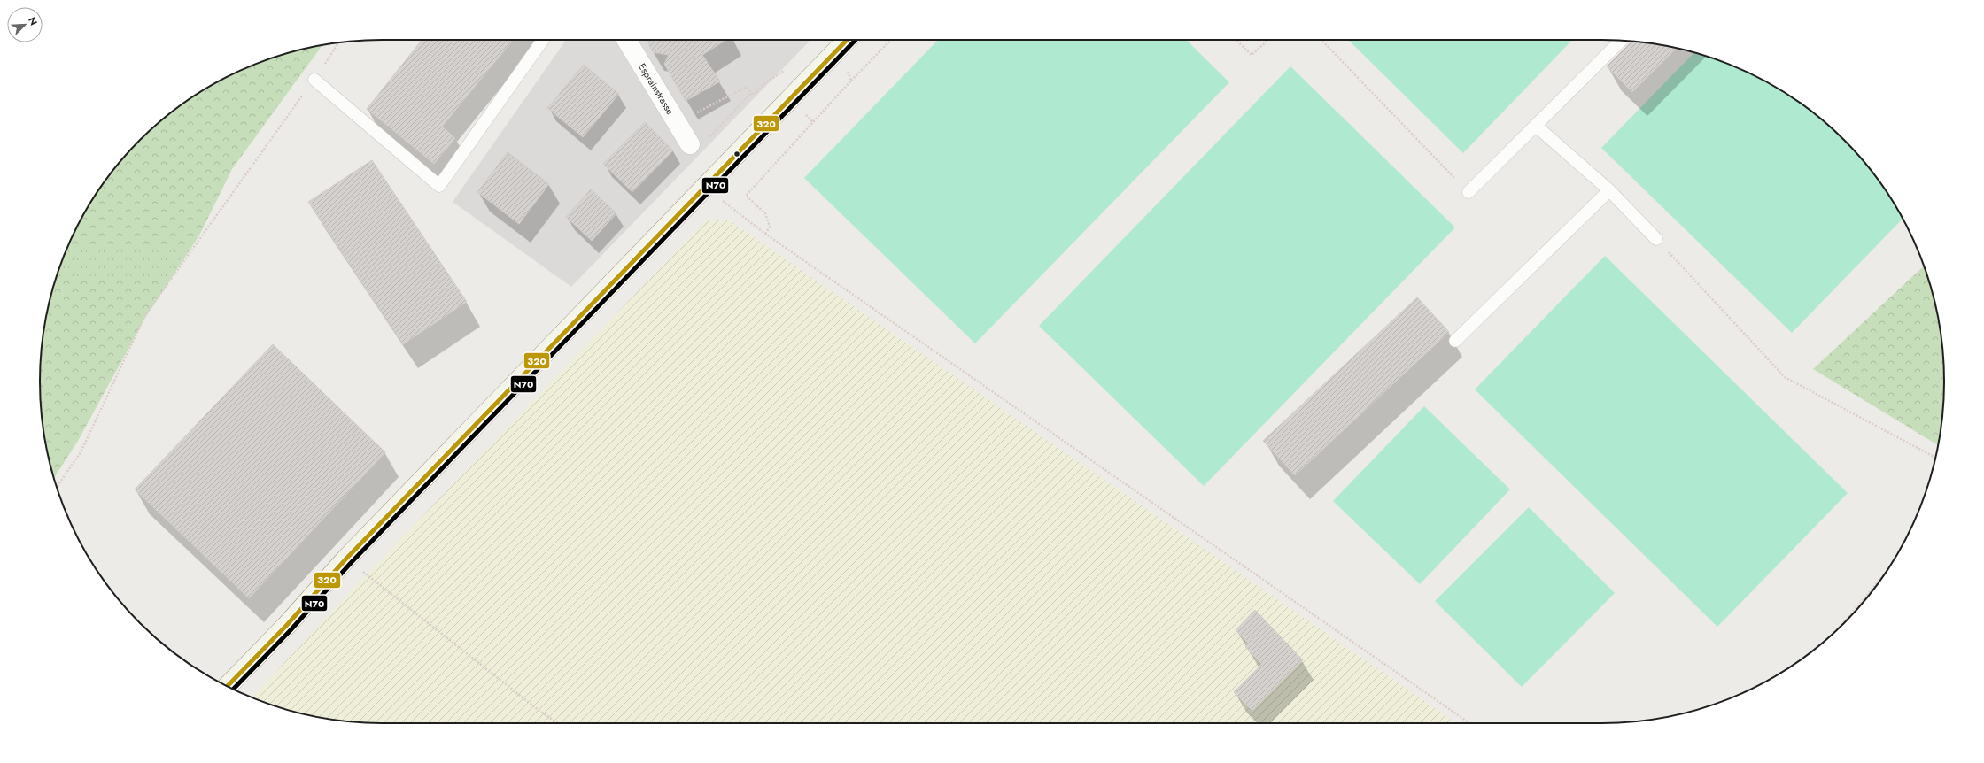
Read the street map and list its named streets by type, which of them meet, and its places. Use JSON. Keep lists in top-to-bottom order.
{
  "streets": {
    "street": ["Esprainstrasse"]
  },
  "lines": ["transit line 320", "transit line N70"],
  "north": "top right"
}
